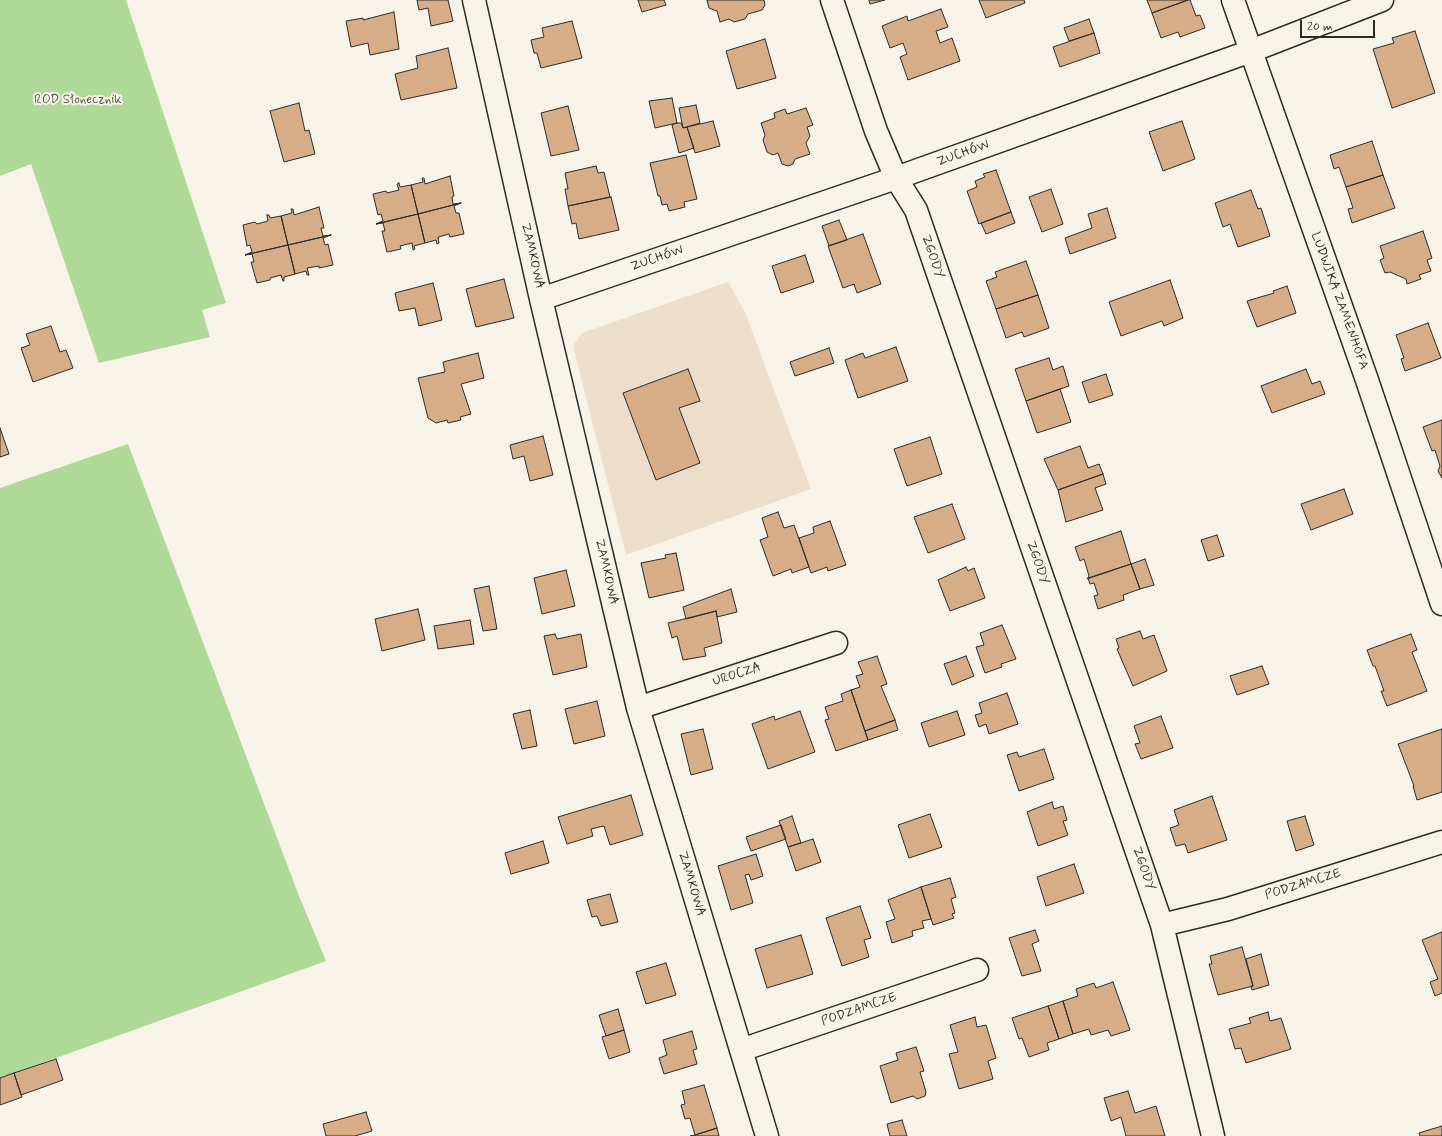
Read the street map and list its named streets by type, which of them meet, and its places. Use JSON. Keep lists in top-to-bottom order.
{
  "streets": {
    "street": [
      "ZUCHÓW",
      "ZAMKOWA",
      "ZGODY",
      "LUDWIKA ZAMENHOFA",
      "UROCZA",
      "PODZAMCZE"
    ]
  },
  "crossings": [
    ["ZUCHÓW", "ZAMKOWA"],
    ["ZUCHÓW", "ZGODY"],
    ["ZUCHÓW", "LUDWIKA ZAMENHOFA"],
    ["ZAMKOWA", "UROCZA"],
    ["ZAMKOWA", "PODZAMCZE"],
    ["ZGODY", "PODZAMCZE"]
  ],
  "parks": ["ROD Słonecznik"],
  "scale_bar": "20 m"
}
